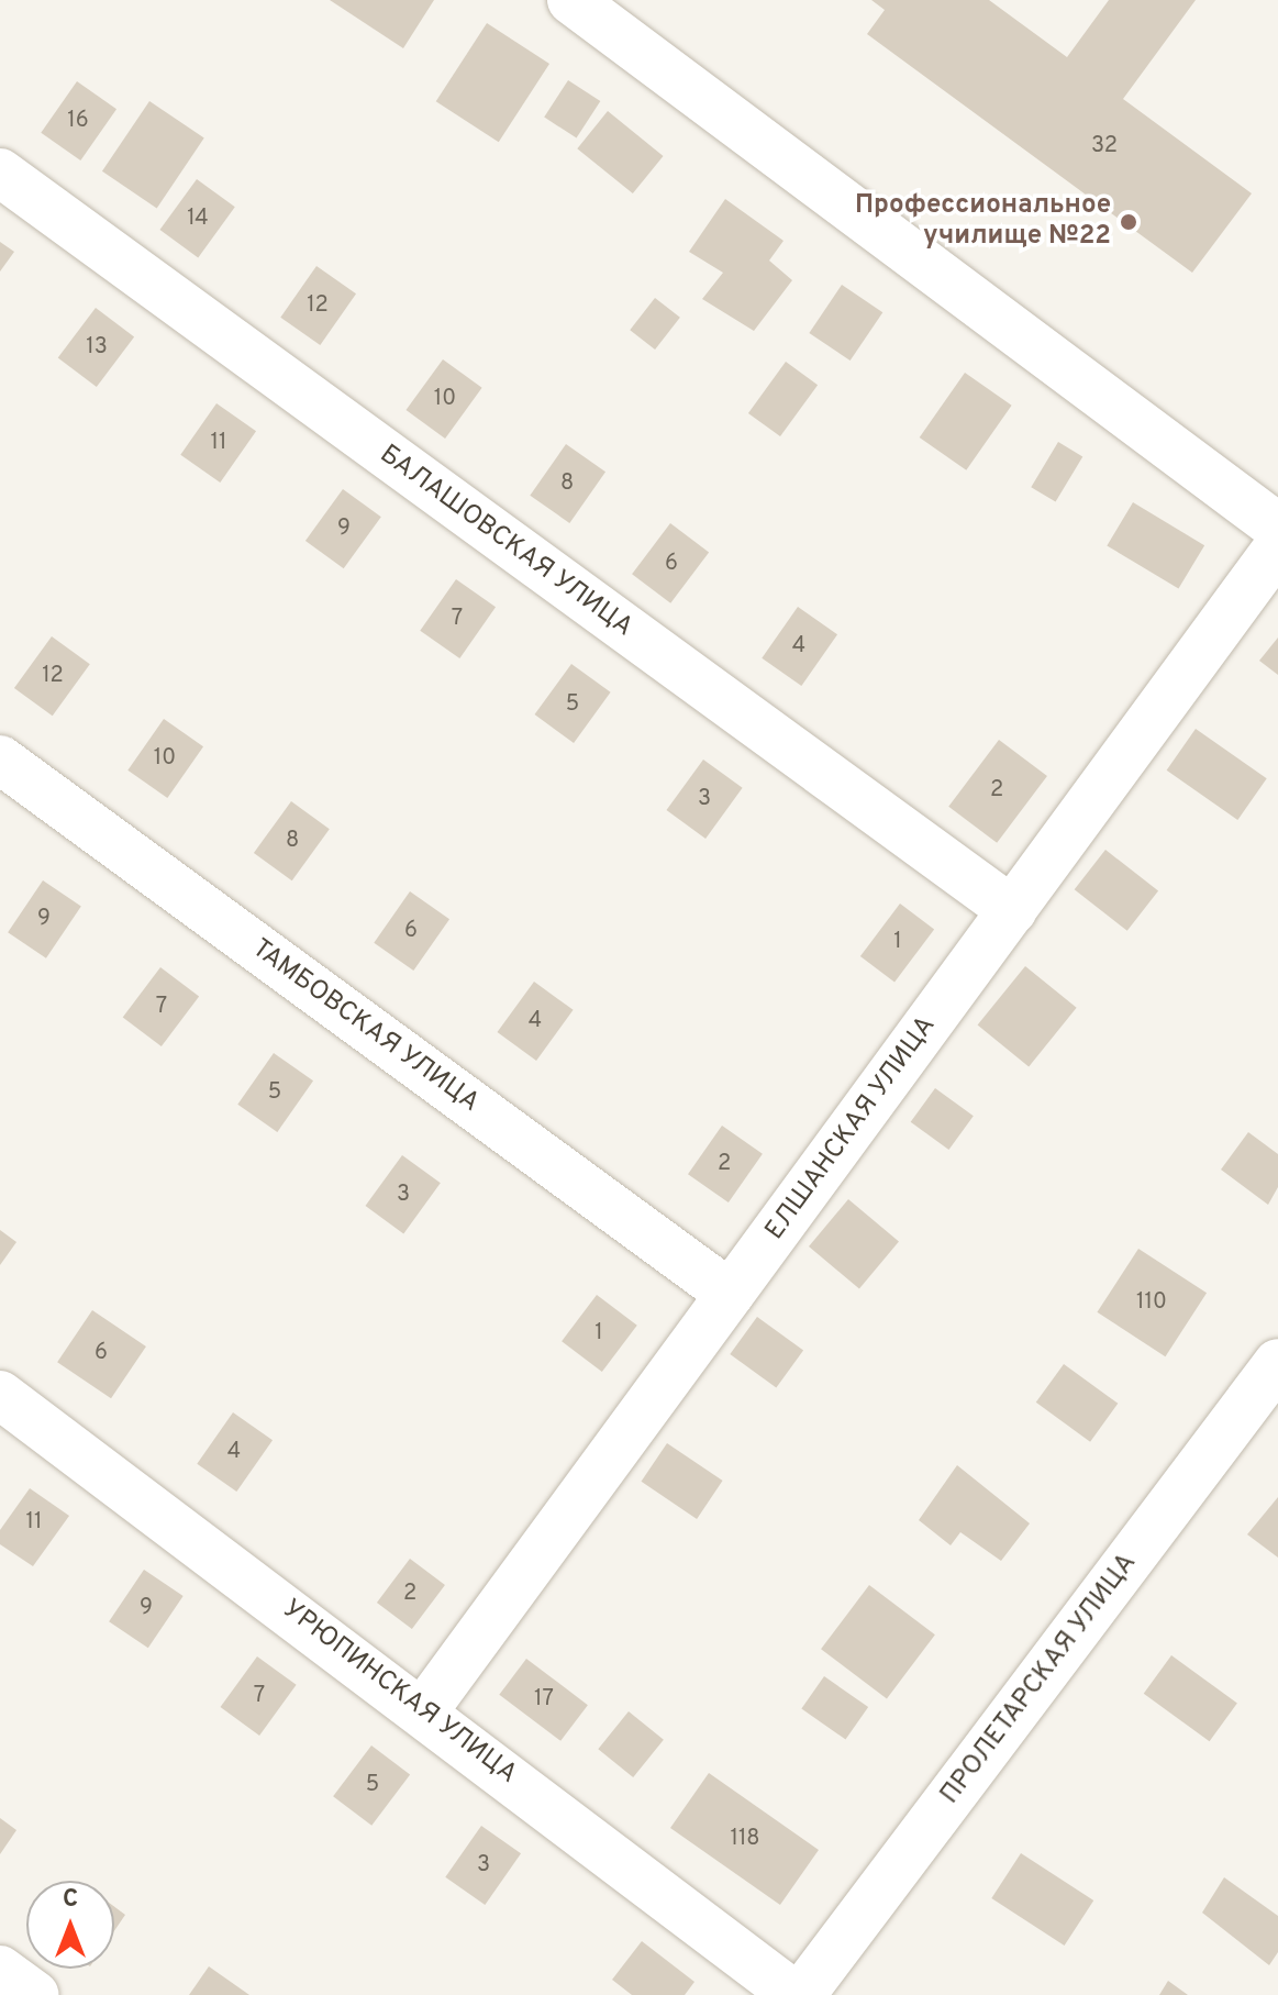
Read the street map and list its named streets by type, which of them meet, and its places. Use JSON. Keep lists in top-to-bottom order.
{
  "streets": {
    "street": [
      "БАЛАШОВСКАЯ УЛИЦА",
      "ТАМБОВСКАЯ УЛИЦА",
      "ЕЛШАНСКАЯ УЛИЦА",
      "ПРОЛЕТАРСКАЯ УЛИЦА",
      "УРЮПИНСКАЯ УЛИЦА"
    ]
  },
  "crossings": [
    ["БАЛАШОВСКАЯ УЛИЦА", "ЕЛШАНСКАЯ УЛИЦА"],
    ["ТАМБОВСКАЯ УЛИЦА", "ЕЛШАНСКАЯ УЛИЦА"],
    ["ЕЛШАНСКАЯ УЛИЦА", "УРЮПИНСКАЯ УЛИЦА"],
    ["ПРОЛЕТАРСКАЯ УЛИЦА", "УРЮПИНСКАЯ УЛИЦА"]
  ],
  "places": ["Профессиональное училище №22"],
  "house_numbers": [
    "16",
    "32",
    "14",
    "12",
    "13",
    "10",
    "11",
    "8",
    "9",
    "6",
    "7",
    "4",
    "12",
    "5",
    "10",
    "2",
    "3",
    "8",
    "9",
    "6",
    "1",
    "7",
    "4",
    "5",
    "2",
    "3",
    "110",
    "1",
    "6",
    "4",
    "11",
    "2",
    "9",
    "7",
    "17",
    "5",
    "118",
    "3"
  ],
  "north": "top"
}
